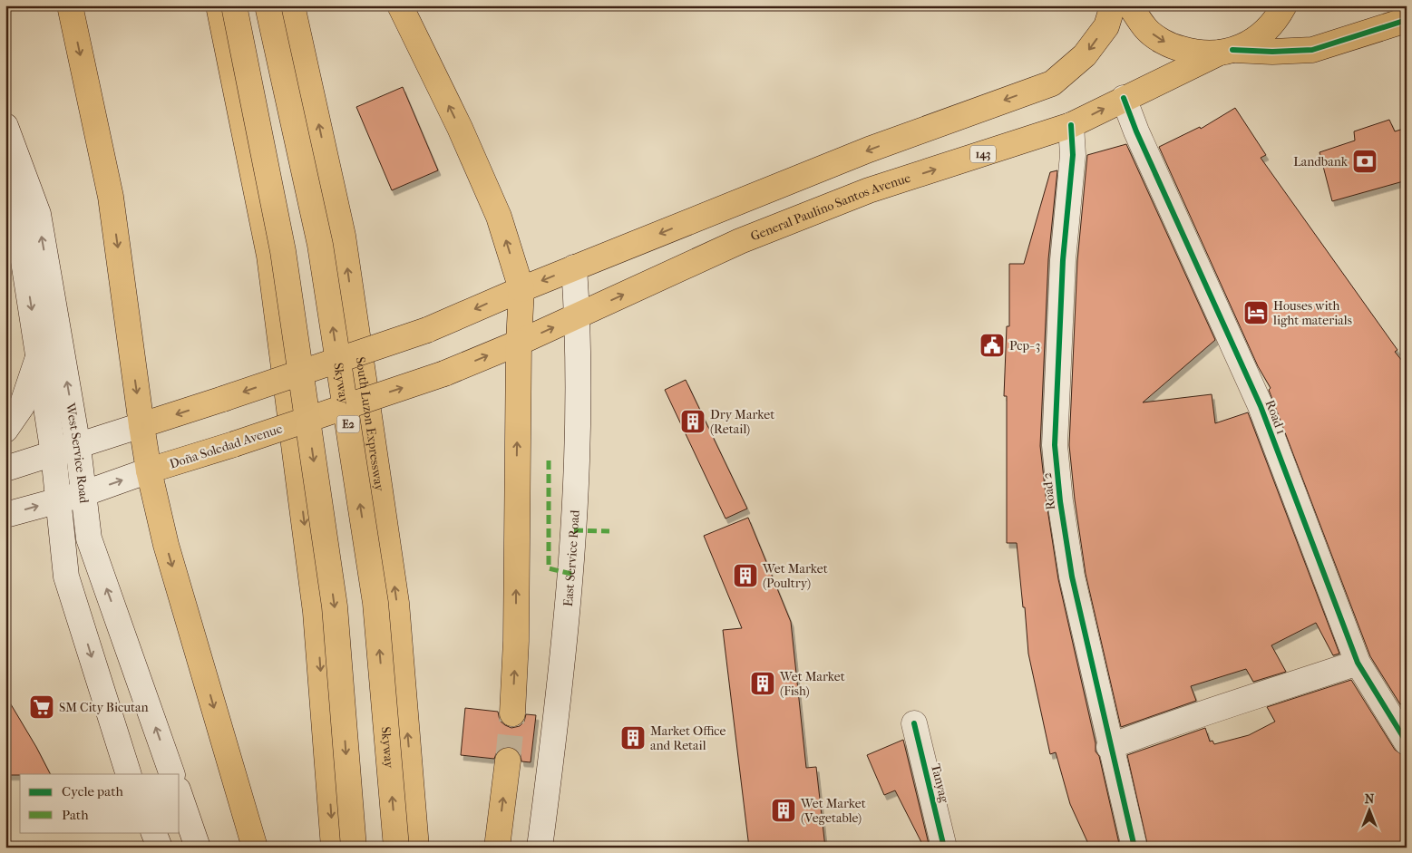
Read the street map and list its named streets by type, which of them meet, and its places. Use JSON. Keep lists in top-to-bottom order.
{
  "streets": {
    "main road": [
      "143",
      "General Paulino Santos Avenue",
      "Skyway",
      "Road 1",
      "E2",
      "South Luzon Expressway",
      "Doña Soledad Avenue",
      "West Service Road",
      "Road 2",
      "East Service Road",
      "Tanyag"
    ]
  },
  "crossings": [
    ["143", "General Paulino Santos Avenue"],
    ["General Paulino Santos Avenue", "Road 1"],
    ["General Paulino Santos Avenue", "Doña Soledad Avenue"],
    ["General Paulino Santos Avenue", "Road 2"],
    ["General Paulino Santos Avenue", "East Service Road"],
    ["Doña Soledad Avenue", "West Service Road"]
  ],
  "places": {
    "bank": ["Landbank"],
    "hotel": ["Houses with light materials"],
    "public building": ["Pcp- 3"],
    "building": [
      "Dry Market (Retail)",
      "Wet Market (Poultry)",
      "Wet Market (Fish)",
      "Market Office and Retail",
      "Wet Market (Vegetable)"
    ],
    "supermarket": ["SM City Bicutan"]
  },
  "legend": ["Cycle path", "Path"],
  "north": "top"
}
